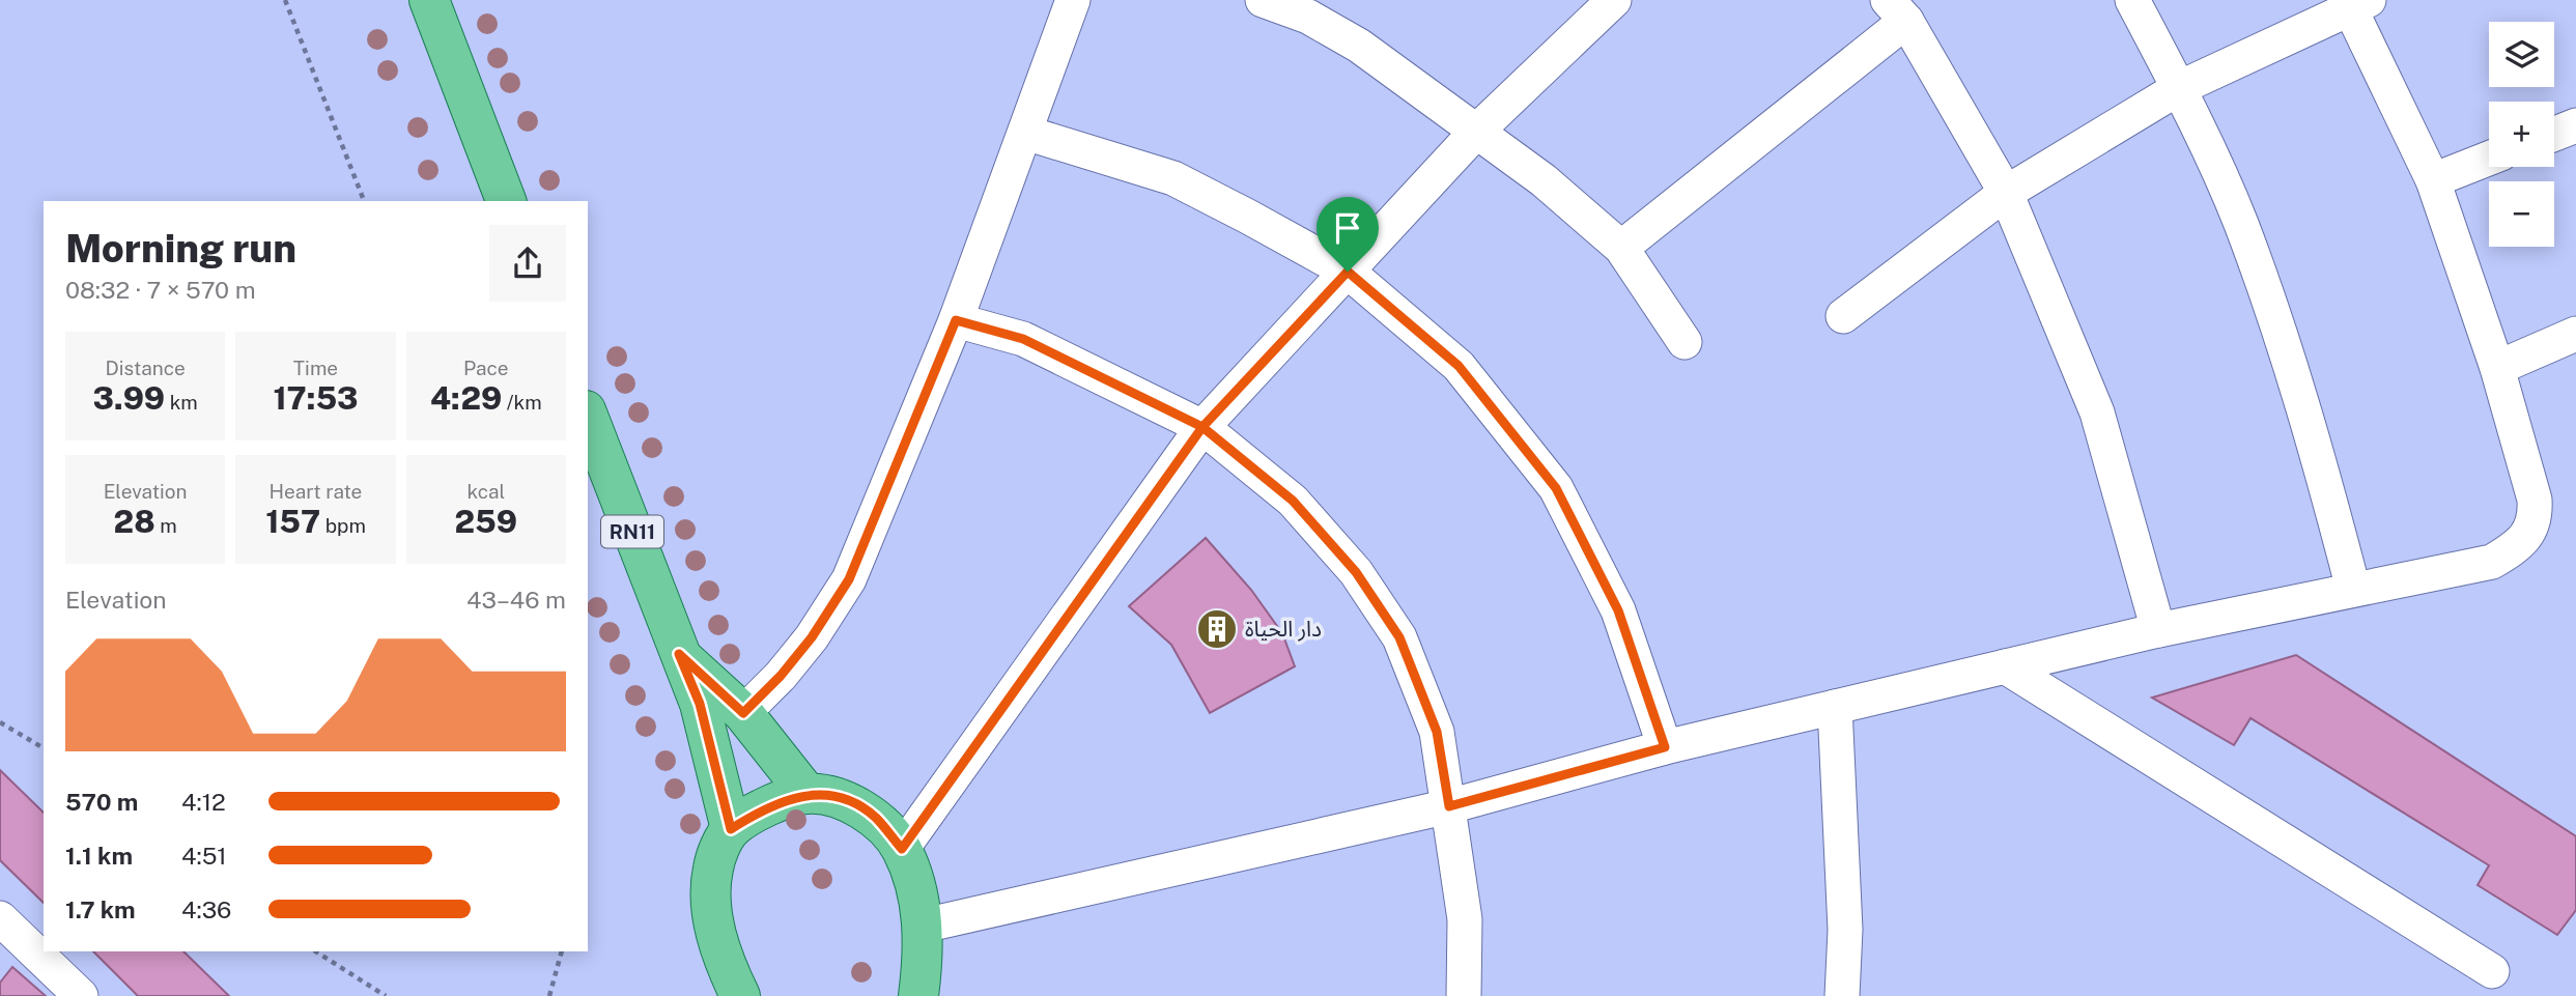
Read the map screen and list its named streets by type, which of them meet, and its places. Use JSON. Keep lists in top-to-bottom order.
{
  "streets": {
    "main road": ["RN11"]
  },
  "places": {
    "building": ["دار الحياة"]
  },
  "page": {
    "map_buttons": ["+", "−"],
    "heading": ["Morning run", "08:32 · 7 × 570 m"],
    "stats": [
      ["Distance", "3.99 km"],
      ["Time", "17:53"],
      ["Pace", "4:29 /km"],
      ["Elevation", "28 m"],
      ["Heart rate", "157 bpm"],
      ["kcal", "259"]
    ],
    "chart": ["Elevation", "43–46 m"],
    "list": [
      {
        "name": "570 m",
        "note": "4:12"
      },
      {
        "name": "1.1 km",
        "note": "4:51"
      },
      {
        "name": "1.7 km",
        "note": "4:36"
      }
    ]
  }
}
